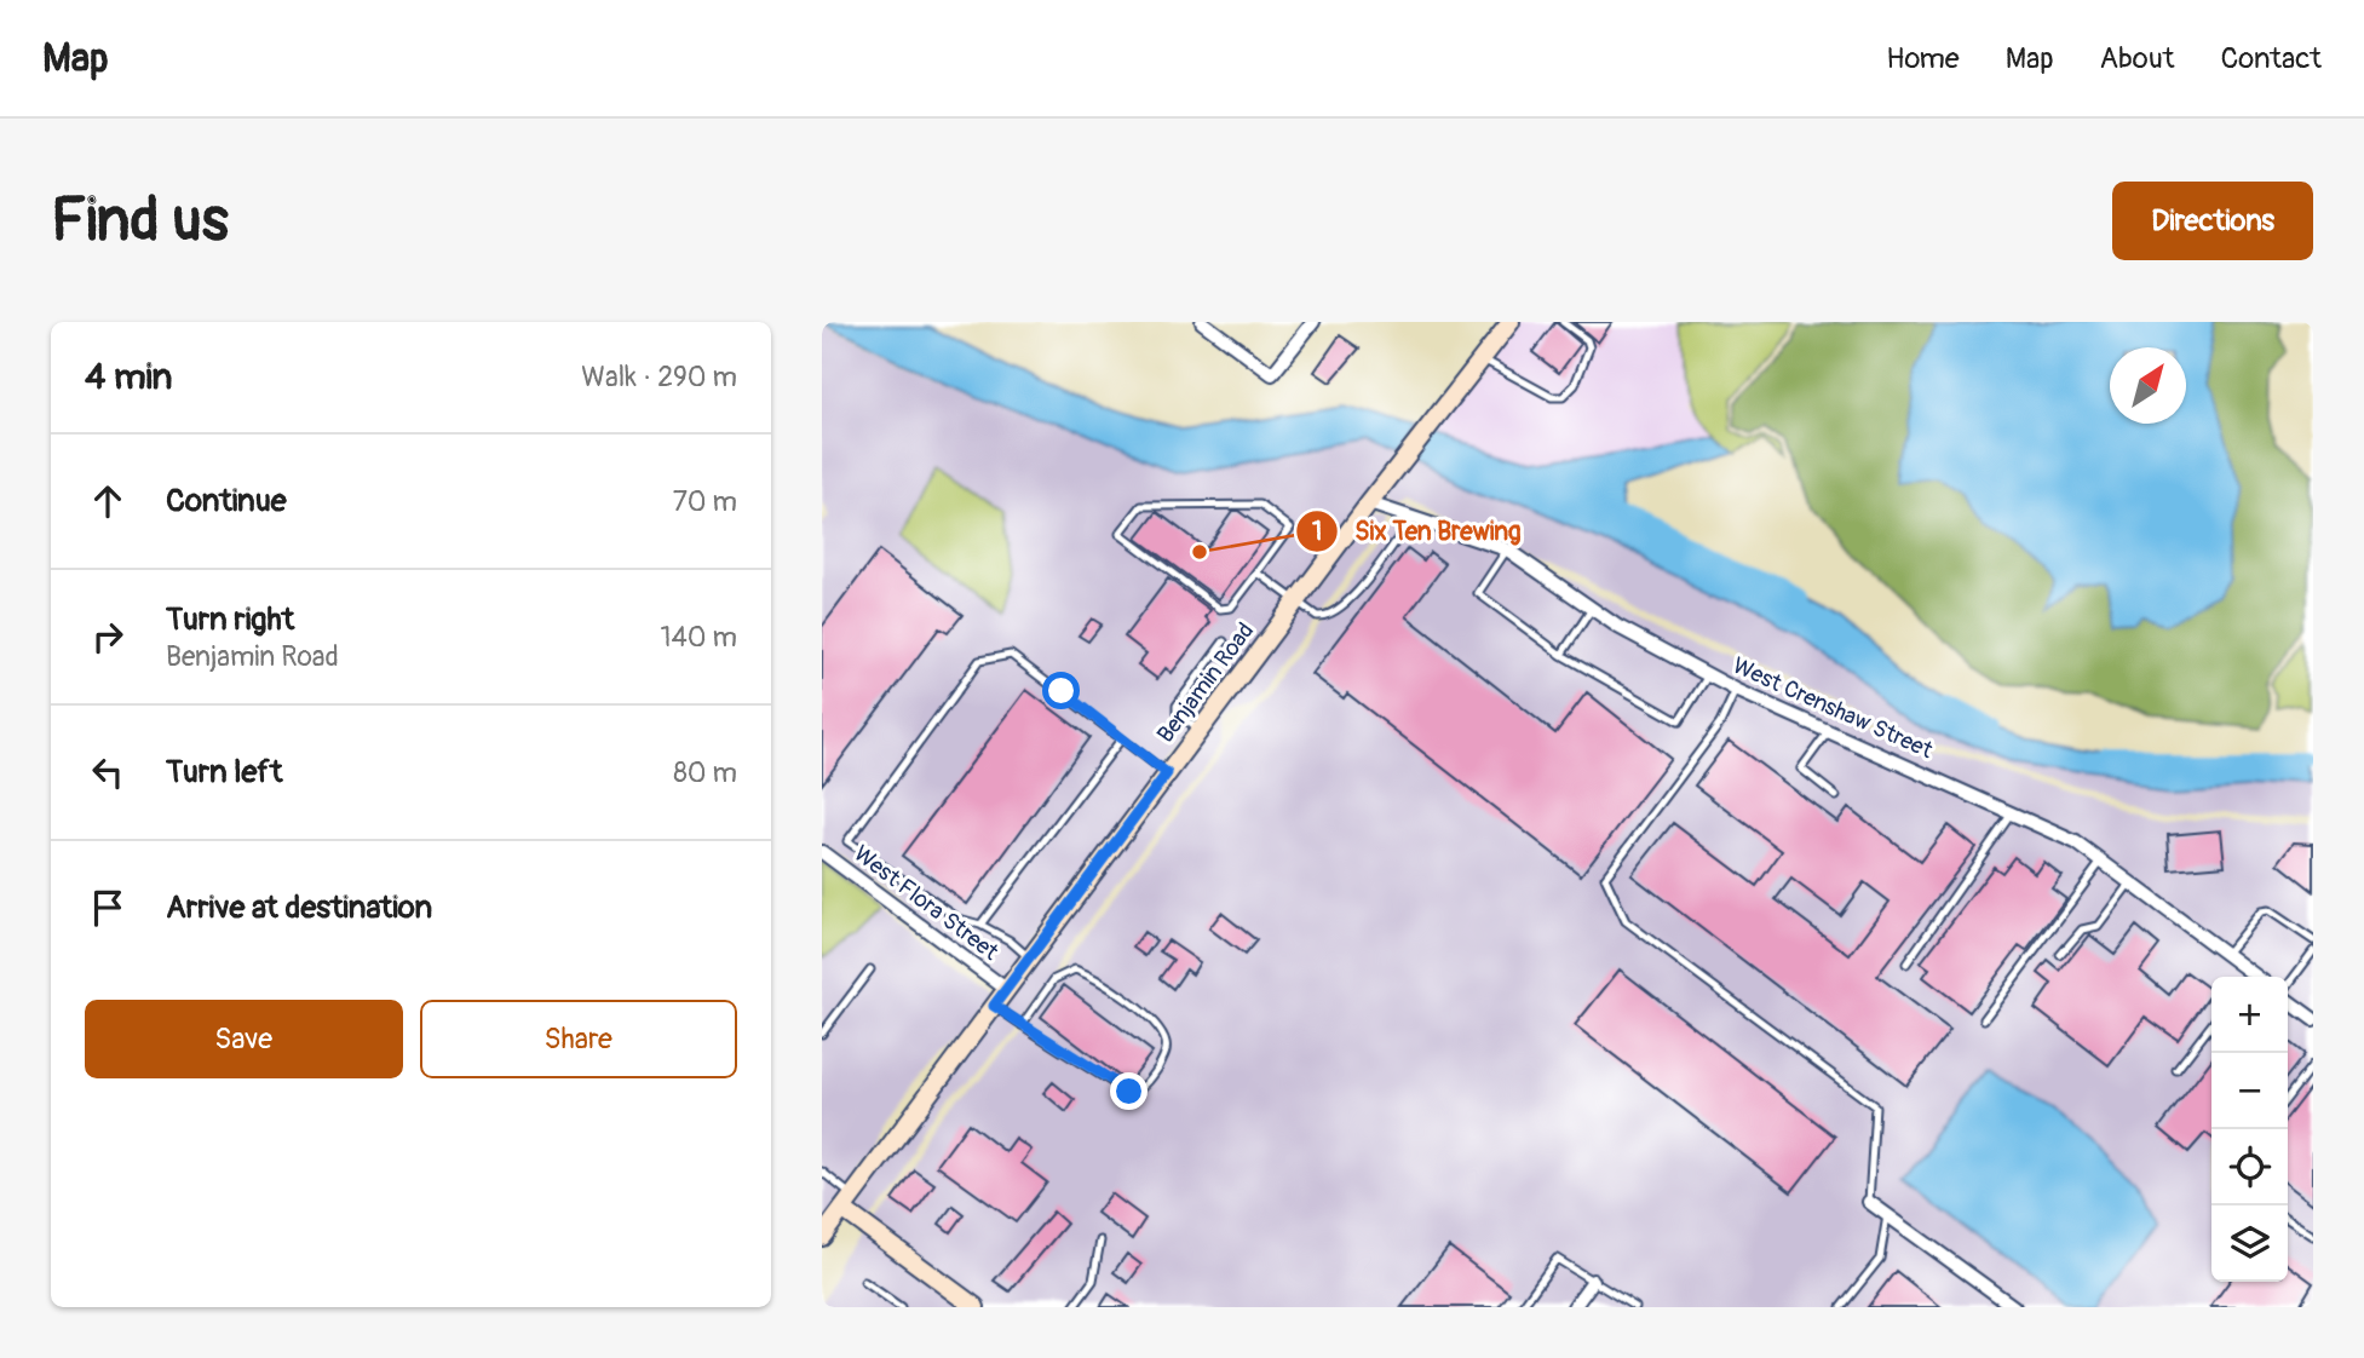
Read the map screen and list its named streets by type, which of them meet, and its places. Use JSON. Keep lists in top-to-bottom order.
{
  "streets": {
    "street": ["Benjamin Road", "West Crenshaw Street", "West Flora Street"]
  },
  "crossings": [
    ["Benjamin Road", "West Crenshaw Street"],
    ["Benjamin Road", "West Flora Street"]
  ],
  "places": ["Six Ten Brewing"],
  "north": "top right",
  "page": {
    "header": "Map",
    "nav": [
      "Home",
      "Map",
      "About",
      "Contact"
    ],
    "buttons": [
      "Directions",
      ["Save", "Share"]
    ],
    "title": "Find us",
    "heading": ["4 min", "Walk · 290 m"],
    "list": [
      ["Continue", "70 m"],
      ["Turn right", "Benjamin Road", "140 m"],
      ["Turn left", "80 m"],
      "Arrive at destination"
    ],
    "map_buttons": ["+", "−"]
  }
}
